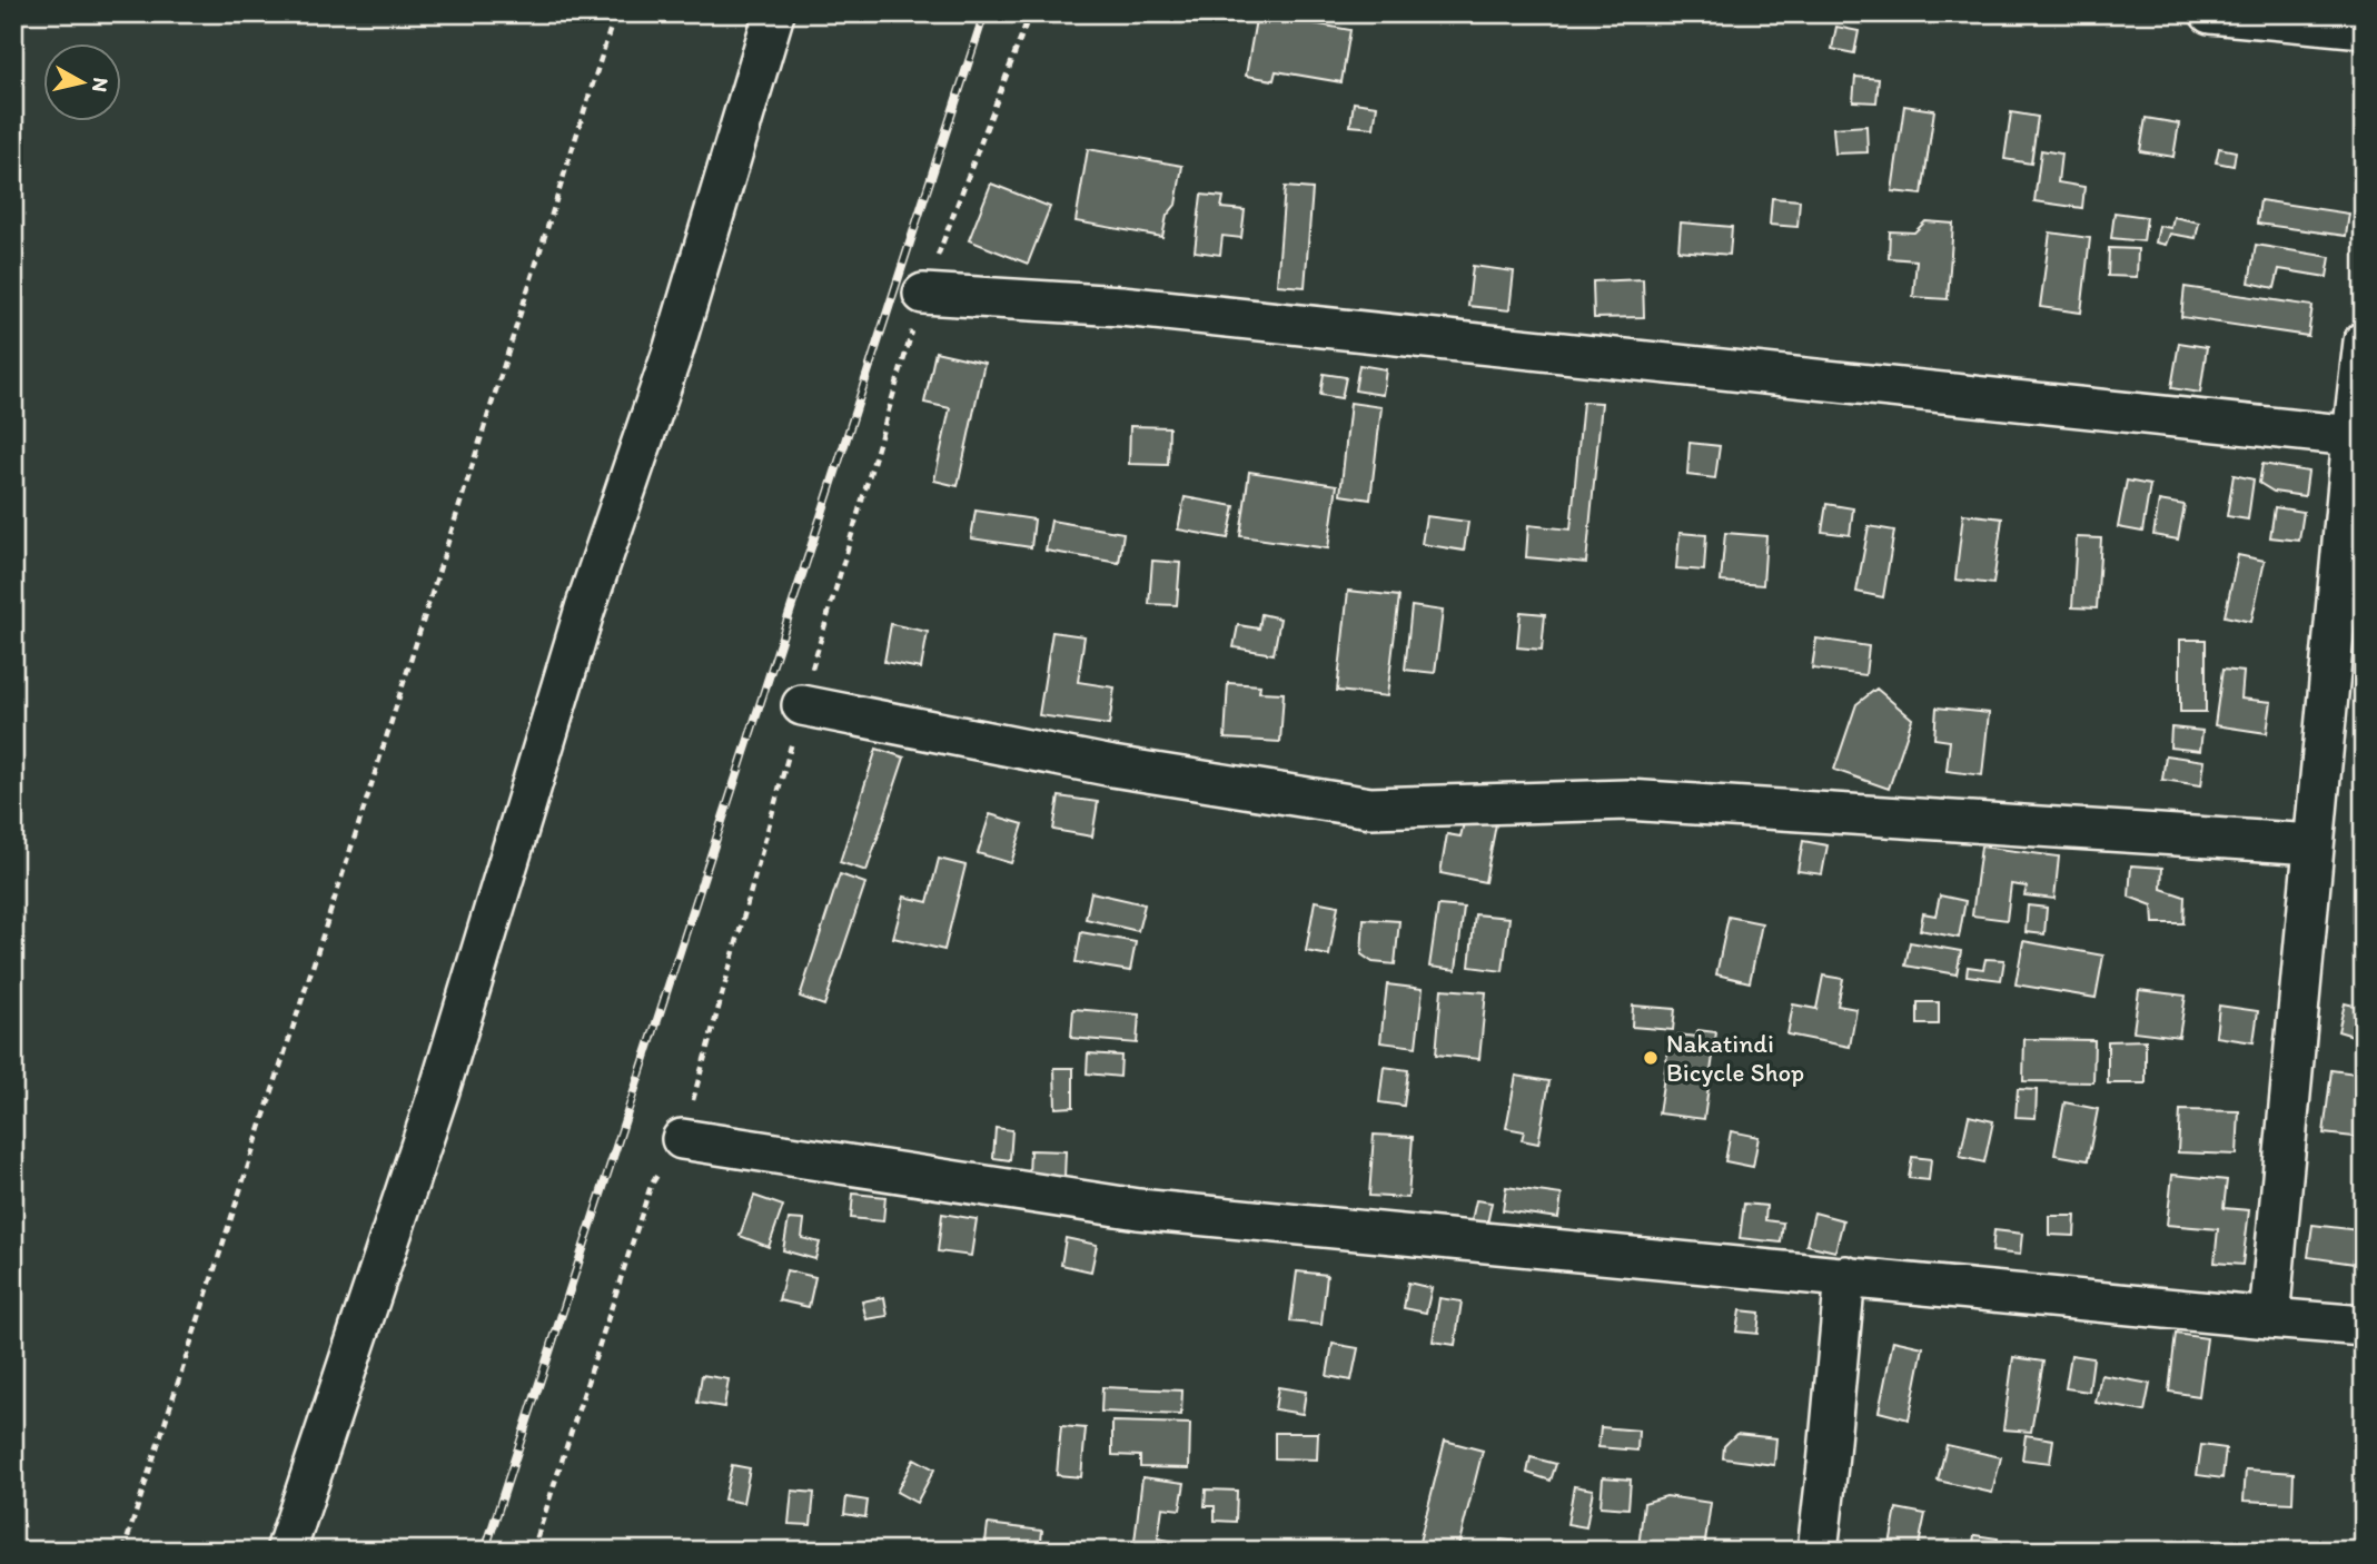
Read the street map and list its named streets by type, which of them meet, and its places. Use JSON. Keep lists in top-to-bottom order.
{
  "places": ["Nakatindi Bicycle Shop"],
  "north": "right"
}
